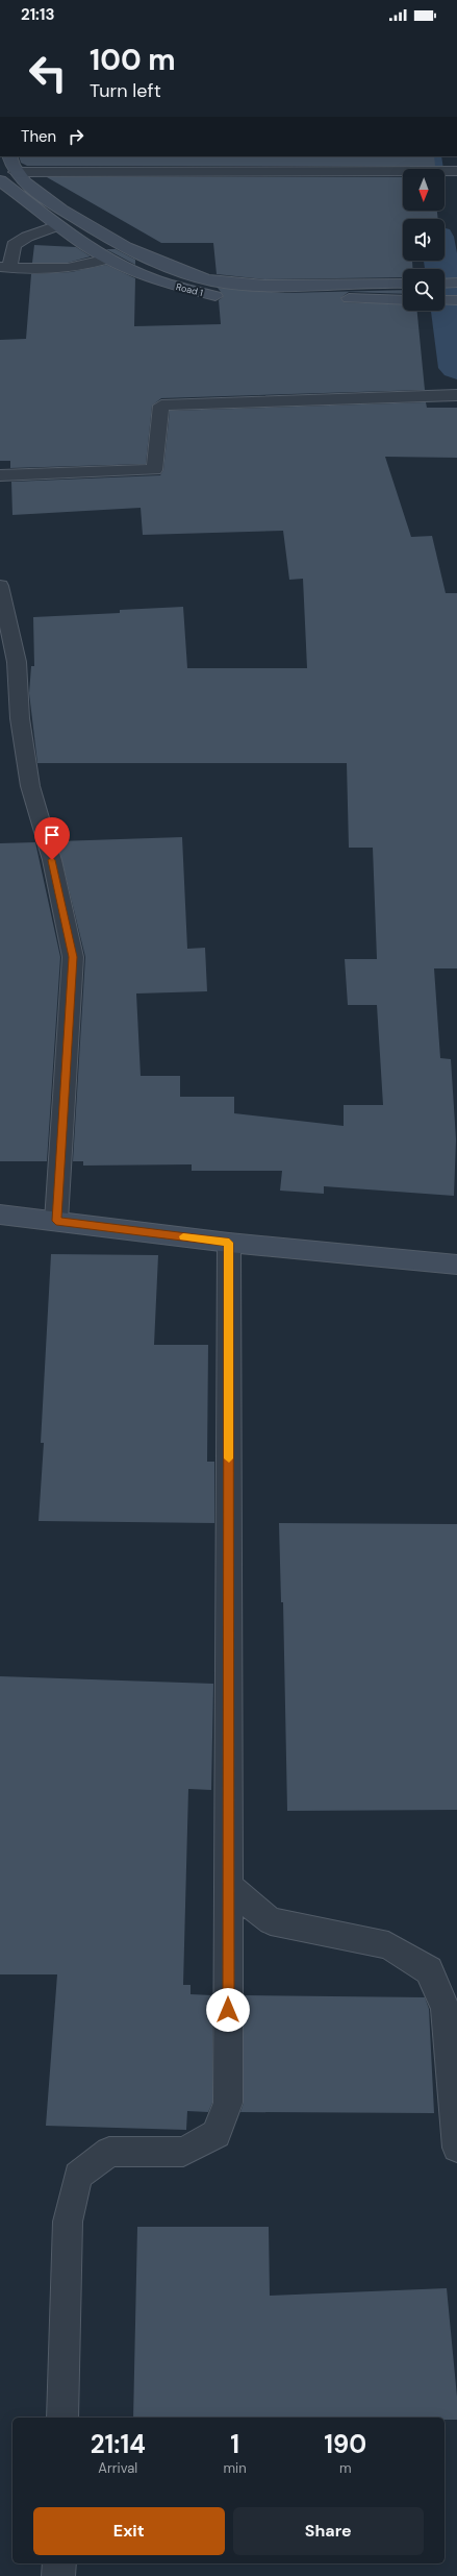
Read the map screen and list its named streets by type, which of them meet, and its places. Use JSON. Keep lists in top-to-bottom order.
{
  "streets": {
    "street": ["Road 1"]
  },
  "north": "bottom",
  "page": {
    "status": "21:13",
    "turn": ["100 m", "Turn left"],
    "then": "Then",
    "eta": [
      "21:14",
      "Arrival",
      "1",
      "min",
      "190",
      "m"
    ],
    "buttons": ["Exit", "Share"]
  }
}
